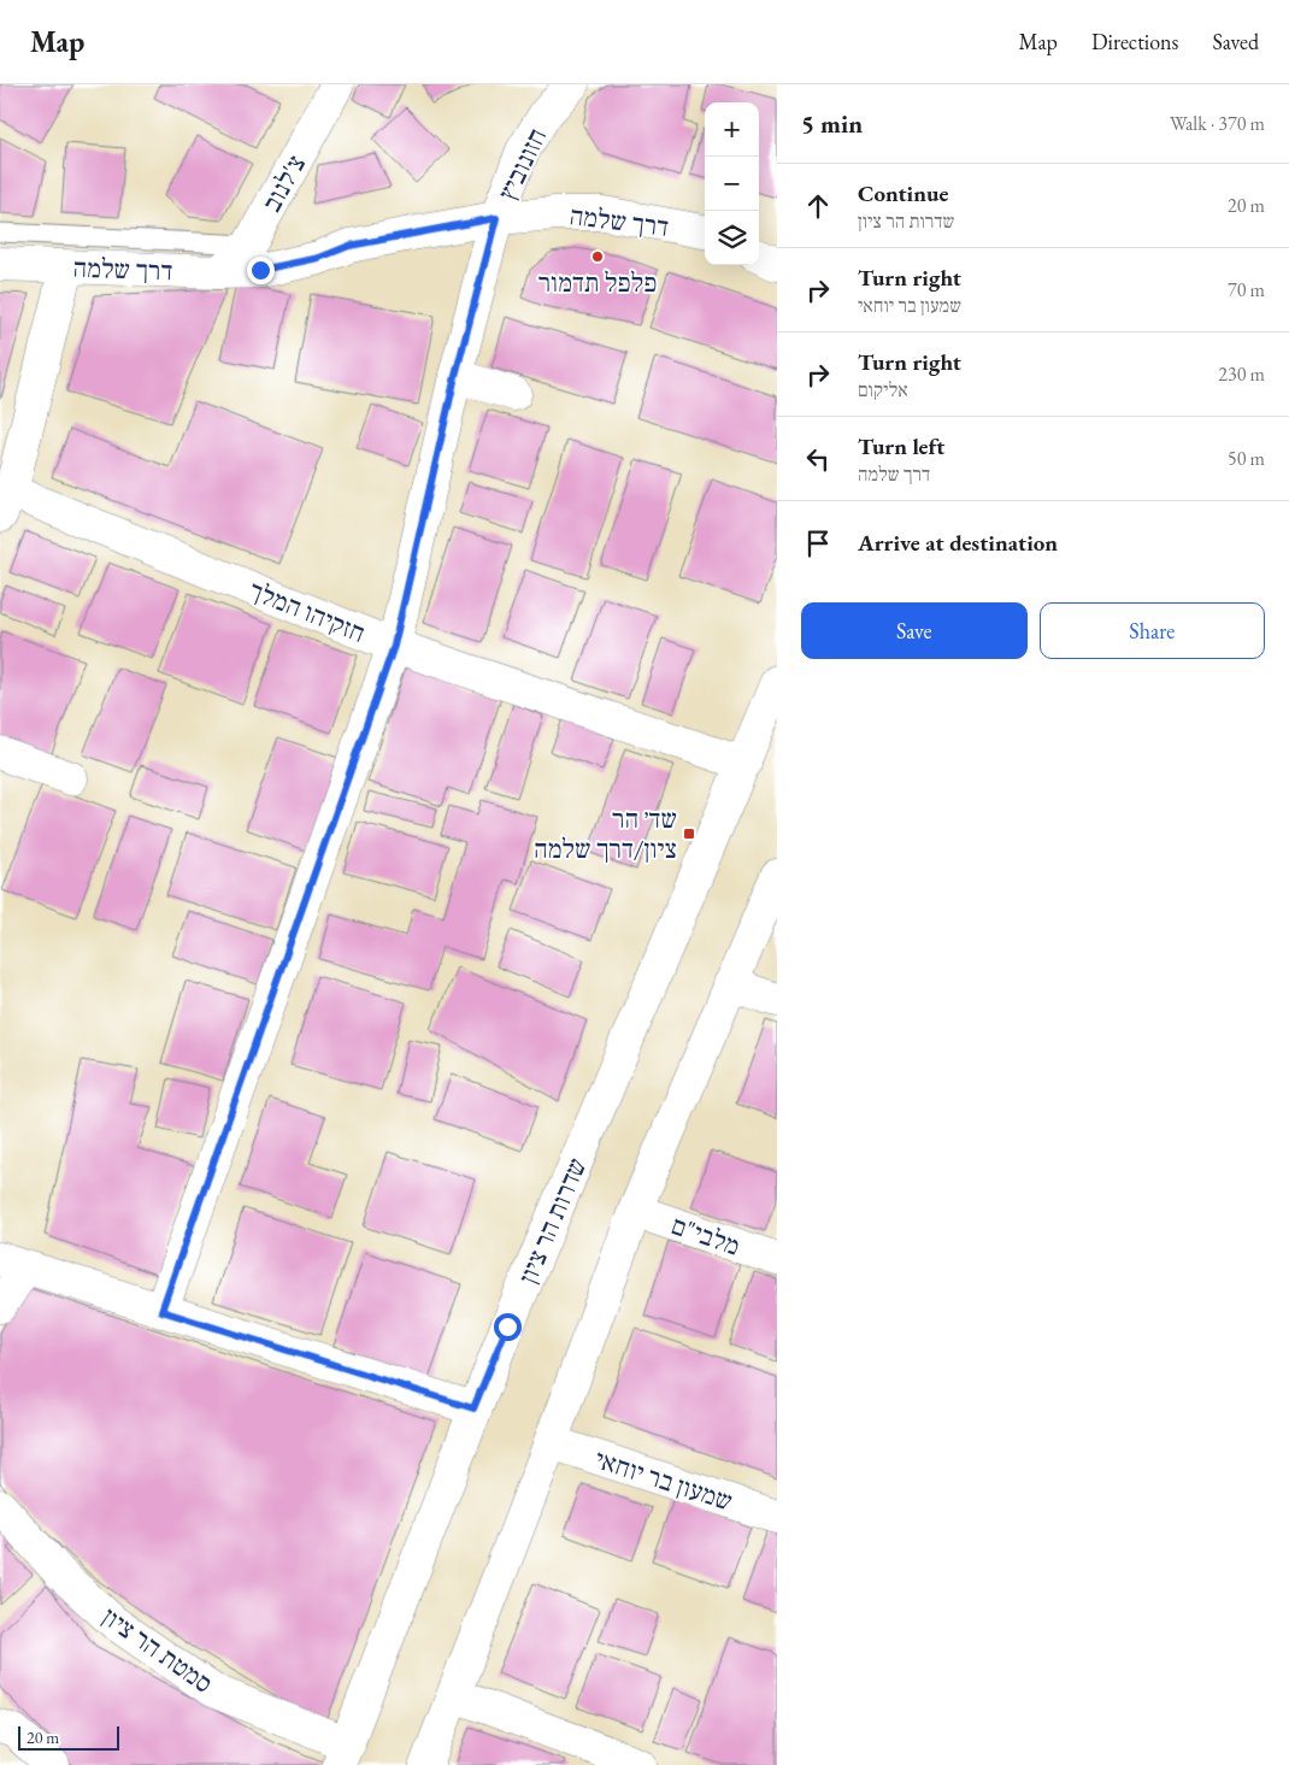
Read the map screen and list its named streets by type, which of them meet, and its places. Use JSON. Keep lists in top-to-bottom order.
{
  "streets": {
    "street": [
      "חזונוביץ",
      "צ'לנוב",
      "דרך שלמה",
      "חזקיהו המלך",
      "שדרות הר ציון",
      "מלבי\"ם",
      "שמעון בר יוחאי",
      "סמטת הר ציון"
    ]
  },
  "crossings": [
    ["חזונוביץ", "דרך שלמה"],
    ["חזונוביץ", "חזקיהו המלך"],
    ["צ'לנוב", "דרך שלמה"],
    ["חזקיהו המלך", "שדרות הר ציון"],
    ["שדרות הר ציון", "סמטת הר ציון"]
  ],
  "places": {
    "other": ["פלפל תדמור"],
    "transit": ["שד׳ הר ציון/דרך שלמה"]
  },
  "scale_bar": "20 m",
  "page": {
    "header": "Map",
    "nav": ["Map", "Directions", "Saved"],
    "heading": ["5 min", "Walk · 370 m"],
    "map_buttons": ["+", "−"],
    "list": [
      ["Continue", "שדרות הר ציון", "20 m"],
      ["Turn right", "שמעון בר יוחאי", "70 m"],
      ["Turn right", "אליקום", "230 m"],
      ["Turn left", "דרך שלמה", "50 m"],
      "Arrive at destination"
    ],
    "buttons": ["Save", "Share"],
    "scale": "20 m"
  }
}
